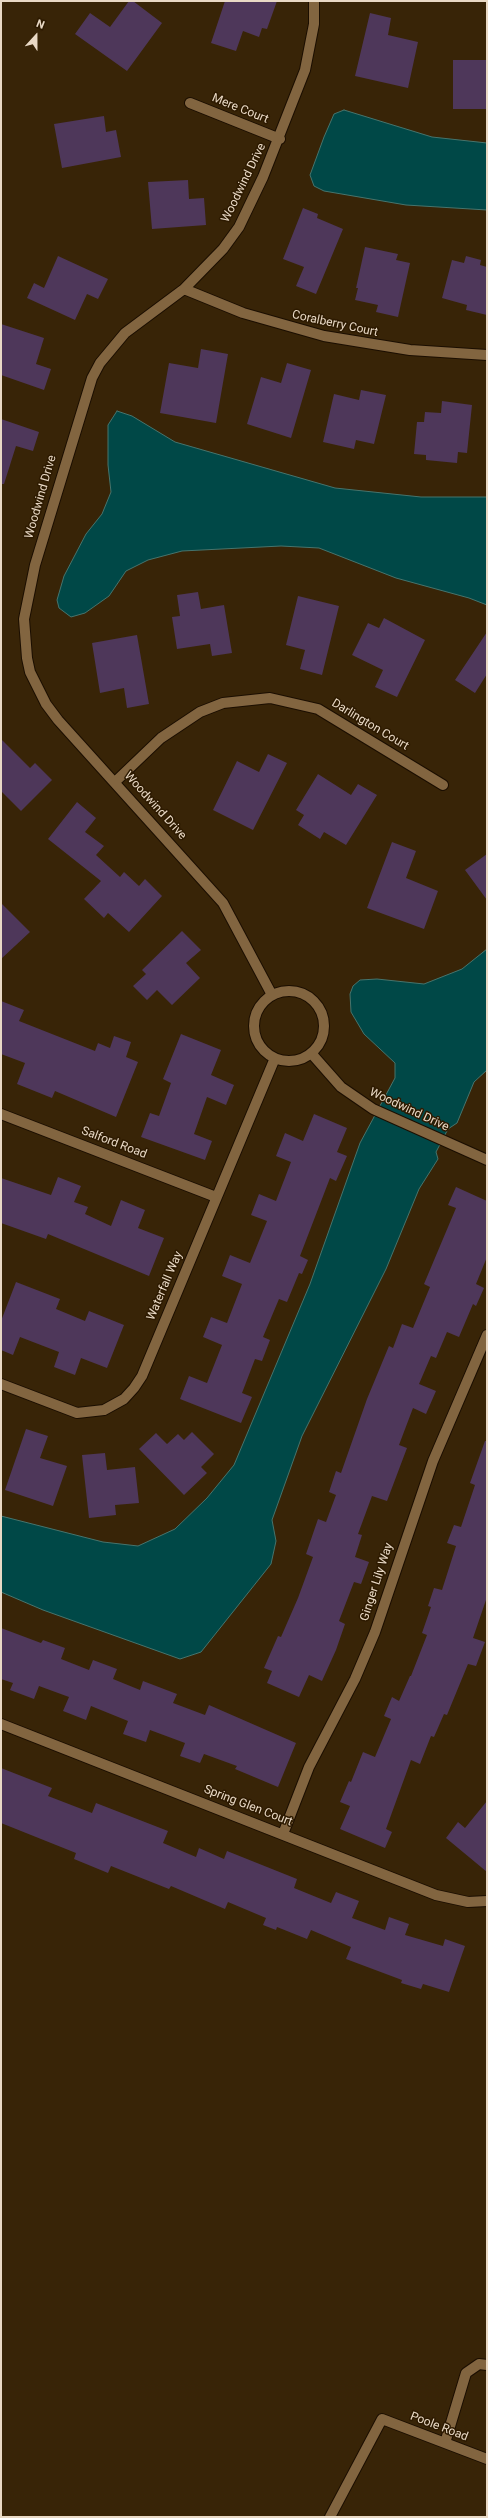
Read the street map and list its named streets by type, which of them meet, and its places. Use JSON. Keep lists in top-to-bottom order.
{
  "streets": {
    "street": [
      "Mere Court",
      "Woodwind Drive",
      "Coralberry Court",
      "Darlington Court",
      "Salford Road",
      "Waterfall Way",
      "Ginger Lily Way",
      "Spring Glen Court",
      "Poole Road"
    ]
  },
  "crossings": [
    ["Mere Court", "Woodwind Drive"],
    ["Woodwind Drive", "Coralberry Court"],
    ["Woodwind Drive", "Darlington Court"],
    ["Woodwind Drive", "Waterfall Way"],
    ["Salford Road", "Waterfall Way"],
    ["Ginger Lily Way", "Spring Glen Court"]
  ],
  "north": "top"
}
